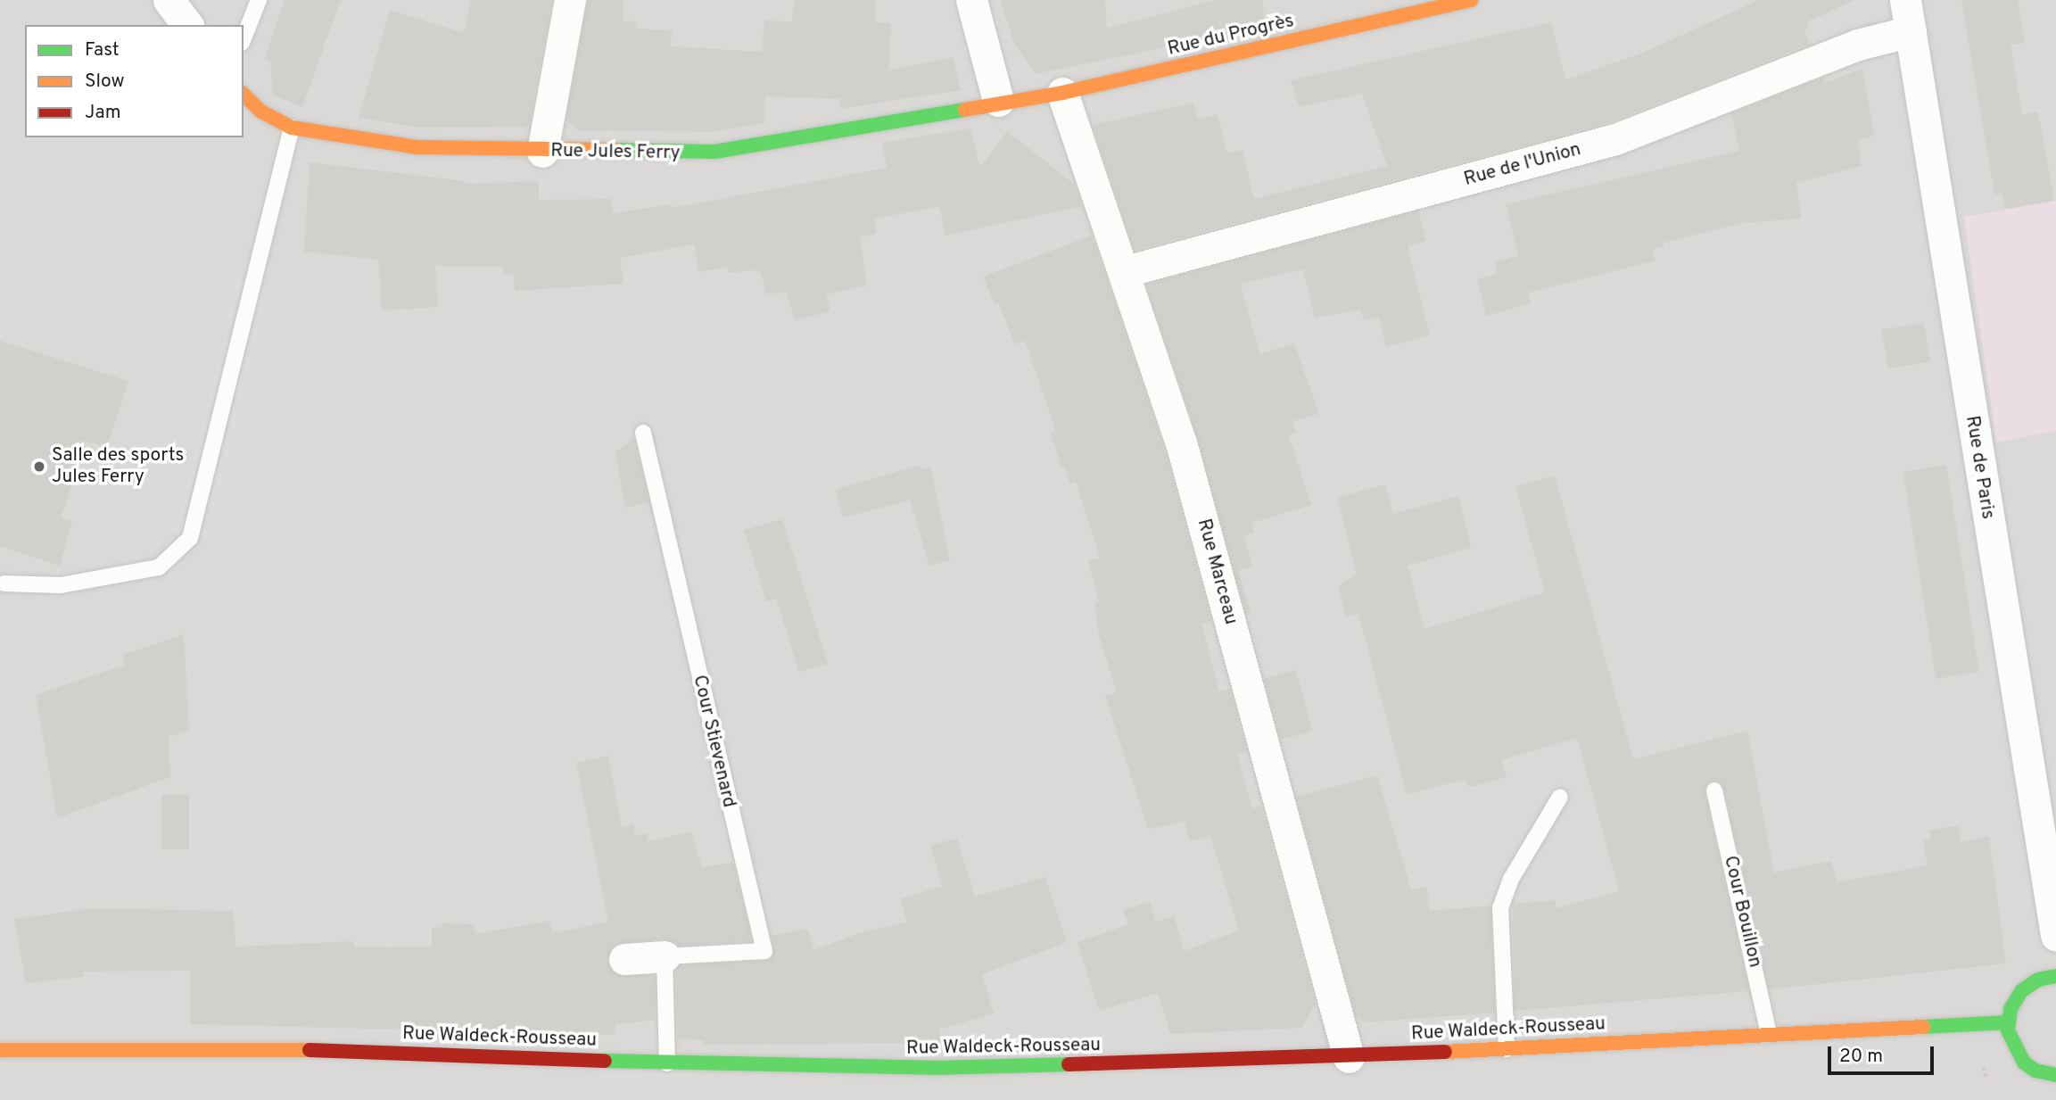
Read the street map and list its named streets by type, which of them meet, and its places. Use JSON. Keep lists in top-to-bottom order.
{
  "streets": {
    "street": [
      "Rue du Progrès",
      "Rue Jules Ferry",
      "Rue de l'Union",
      "Rue de Paris",
      "Rue Marceau",
      "Cour Stievenard",
      "Rue Waldeck-Rousseau"
    ],
    "lane": ["Cour Bouillon"]
  },
  "crossings": [
    ["Rue du Progrès", "Rue Jules Ferry"],
    ["Rue du Progrès", "Rue Marceau"],
    ["Rue de l'Union", "Rue de Paris"],
    ["Rue de l'Union", "Rue Marceau"],
    ["Rue Marceau", "Rue Waldeck-Rousseau"],
    ["Cour Bouillon", "Rue Waldeck-Rousseau"]
  ],
  "places": ["Salle des sports Jules Ferry"],
  "legend": ["Fast", "Slow", "Jam"],
  "scale_bar": "20 m"
}
